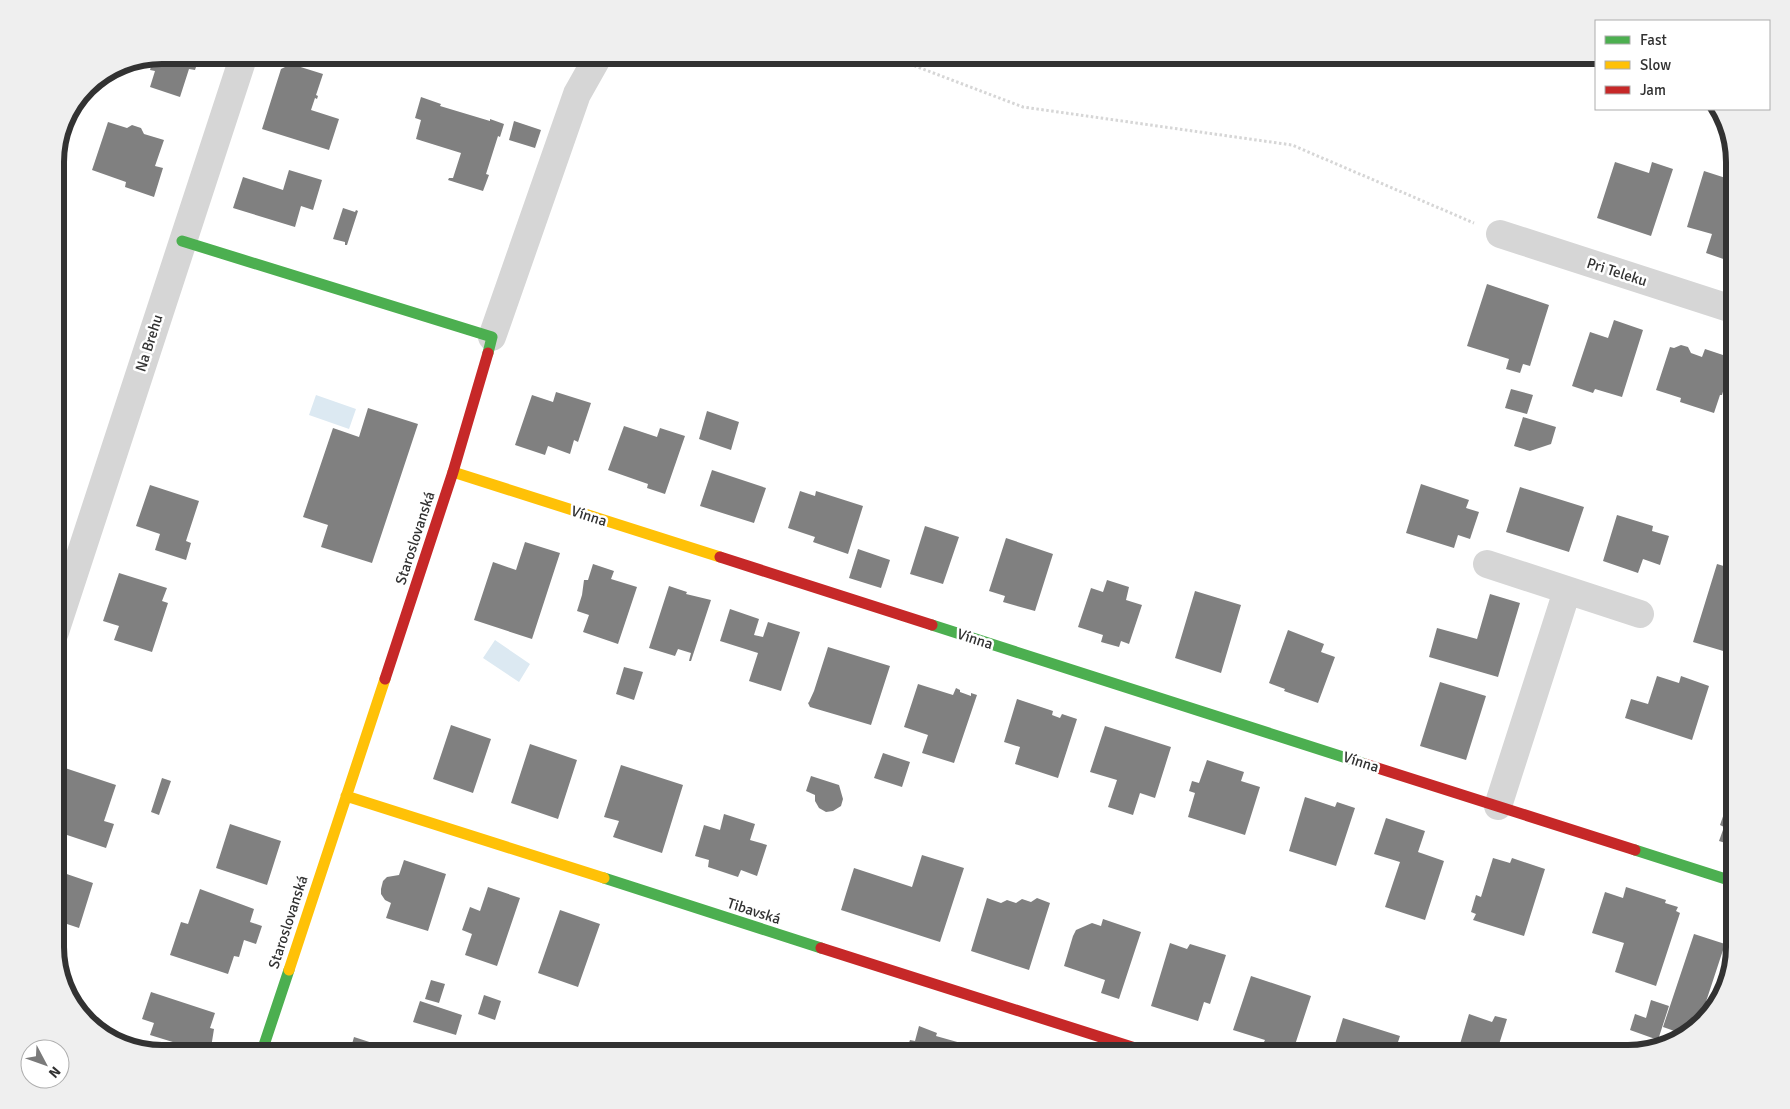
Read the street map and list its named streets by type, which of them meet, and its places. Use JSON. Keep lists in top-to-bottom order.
{
  "streets": {
    "street": [
      "Pri Teleku",
      "Na Brehu",
      "Vínna",
      "Staroslovanská",
      "Tibavská"
    ]
  },
  "crossings": [
    ["Vínna", "Staroslovanská"],
    ["Staroslovanská", "Tibavská"]
  ],
  "legend": ["Fast", "Slow", "Jam"],
  "north": "bottom right"
}
